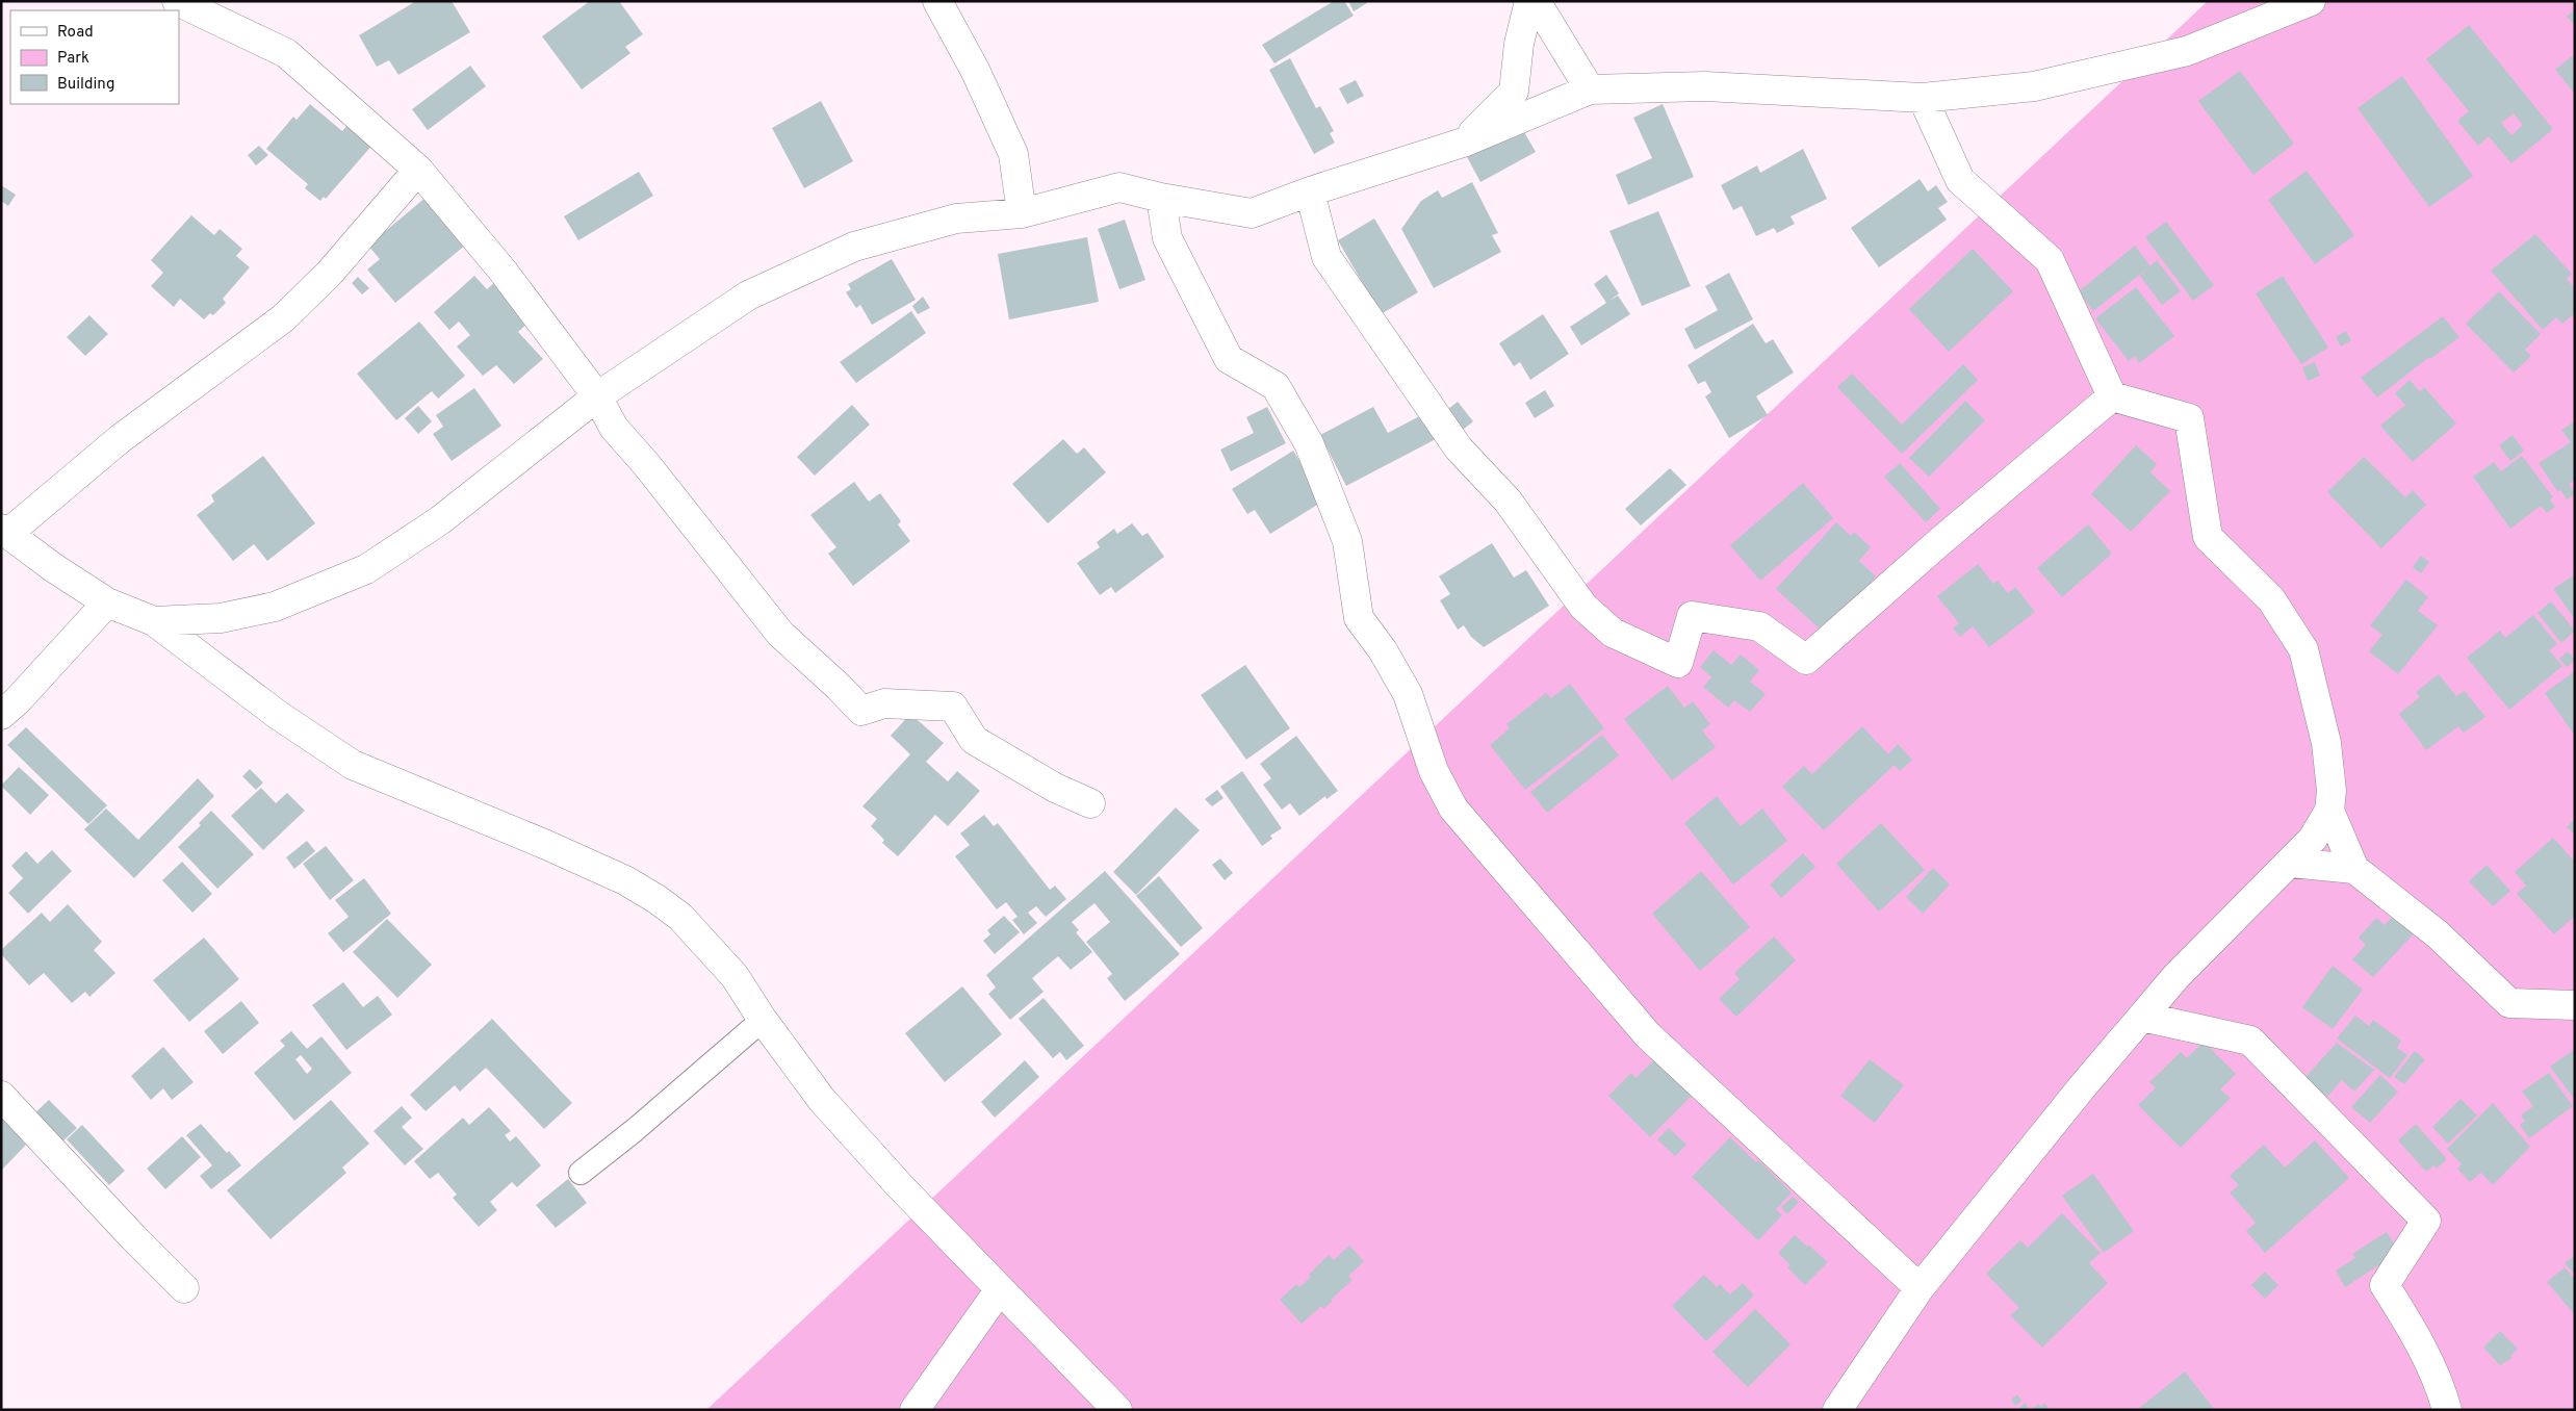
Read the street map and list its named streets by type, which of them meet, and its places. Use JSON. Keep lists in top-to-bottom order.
{
  "legend": ["Road", "Park", "Building"]
}
